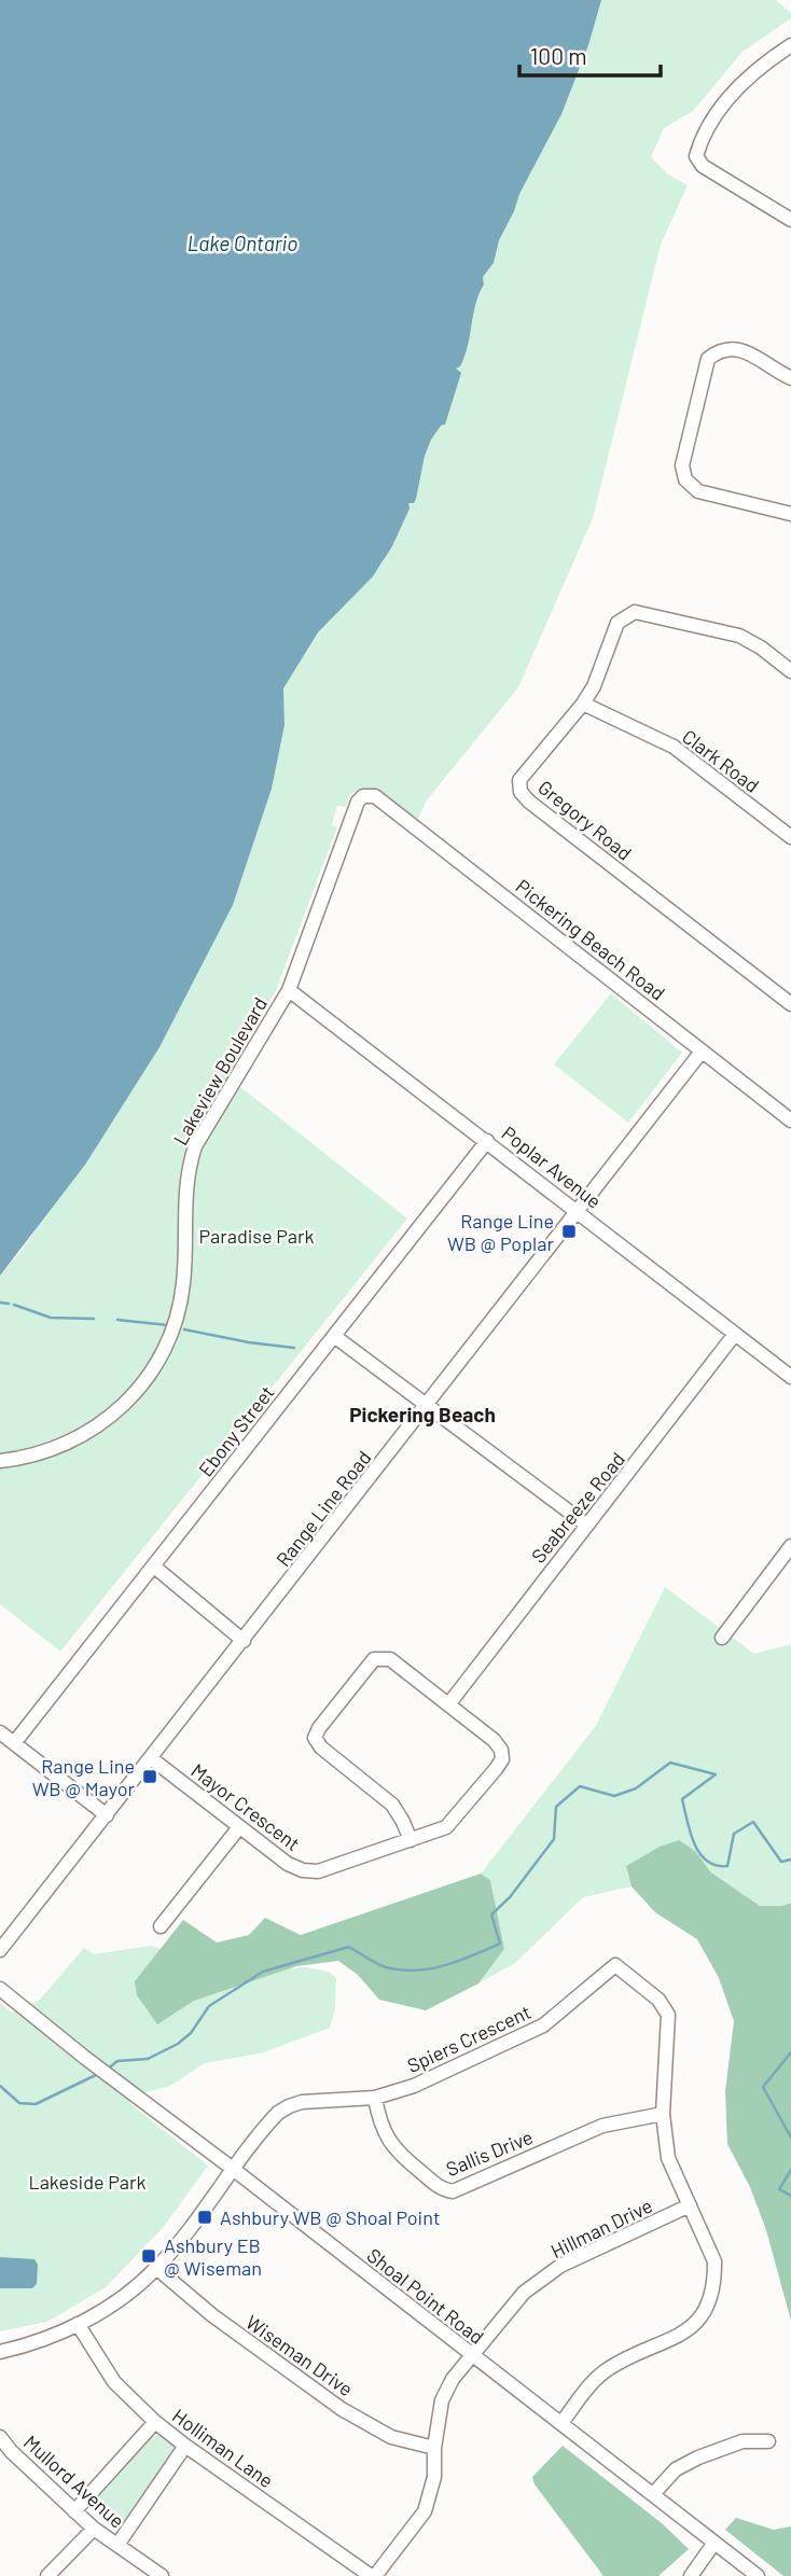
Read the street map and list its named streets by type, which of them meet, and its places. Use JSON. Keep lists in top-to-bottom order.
{
  "streets": {
    "street": [
      "Clark Road",
      "Gregory Road",
      "Pickering Beach Road",
      "Lakeview Boulevard",
      "Poplar Avenue",
      "Ebony Street",
      "Seabreeze Road",
      "Range Line Road",
      "Mayor Crescent",
      "Spiers Crescent",
      "Sallis Drive",
      "Hillman Drive",
      "Shoal Point Road",
      "Wiseman Drive",
      "Holliman Lane",
      "Mullord Avenue"
    ]
  },
  "crossings": [
    ["Clark Road", "Gregory Road"],
    ["Pickering Beach Road", "Lakeview Boulevard"],
    ["Pickering Beach Road", "Range Line Road"],
    ["Lakeview Boulevard", "Poplar Avenue"],
    ["Poplar Avenue", "Ebony Street"],
    ["Poplar Avenue", "Seabreeze Road"],
    ["Poplar Avenue", "Range Line Road"],
    ["Seabreeze Road", "Mayor Crescent"],
    ["Range Line Road", "Mayor Crescent"],
    ["Spiers Crescent", "Sallis Drive"],
    ["Spiers Crescent", "Hillman Drive"],
    ["Spiers Crescent", "Shoal Point Road"],
    ["Spiers Crescent", "Wiseman Drive"],
    ["Spiers Crescent", "Holliman Lane"],
    ["Hillman Drive", "Shoal Point Road"],
    ["Hillman Drive", "Wiseman Drive"],
    ["Hillman Drive", "Holliman Lane"]
  ],
  "districts": ["Pickering Beach"],
  "water": ["Lake Ontario"],
  "parks": ["Paradise Park", "Lakeside Park"],
  "places": {
    "transit": [
      "Range Line WB @ Poplar",
      "Range Line WB @ Mayor",
      "Ashbury WB @ Shoal Point",
      "Ashbury EB @ Wiseman"
    ]
  },
  "scale_bar": "100 m"
}
